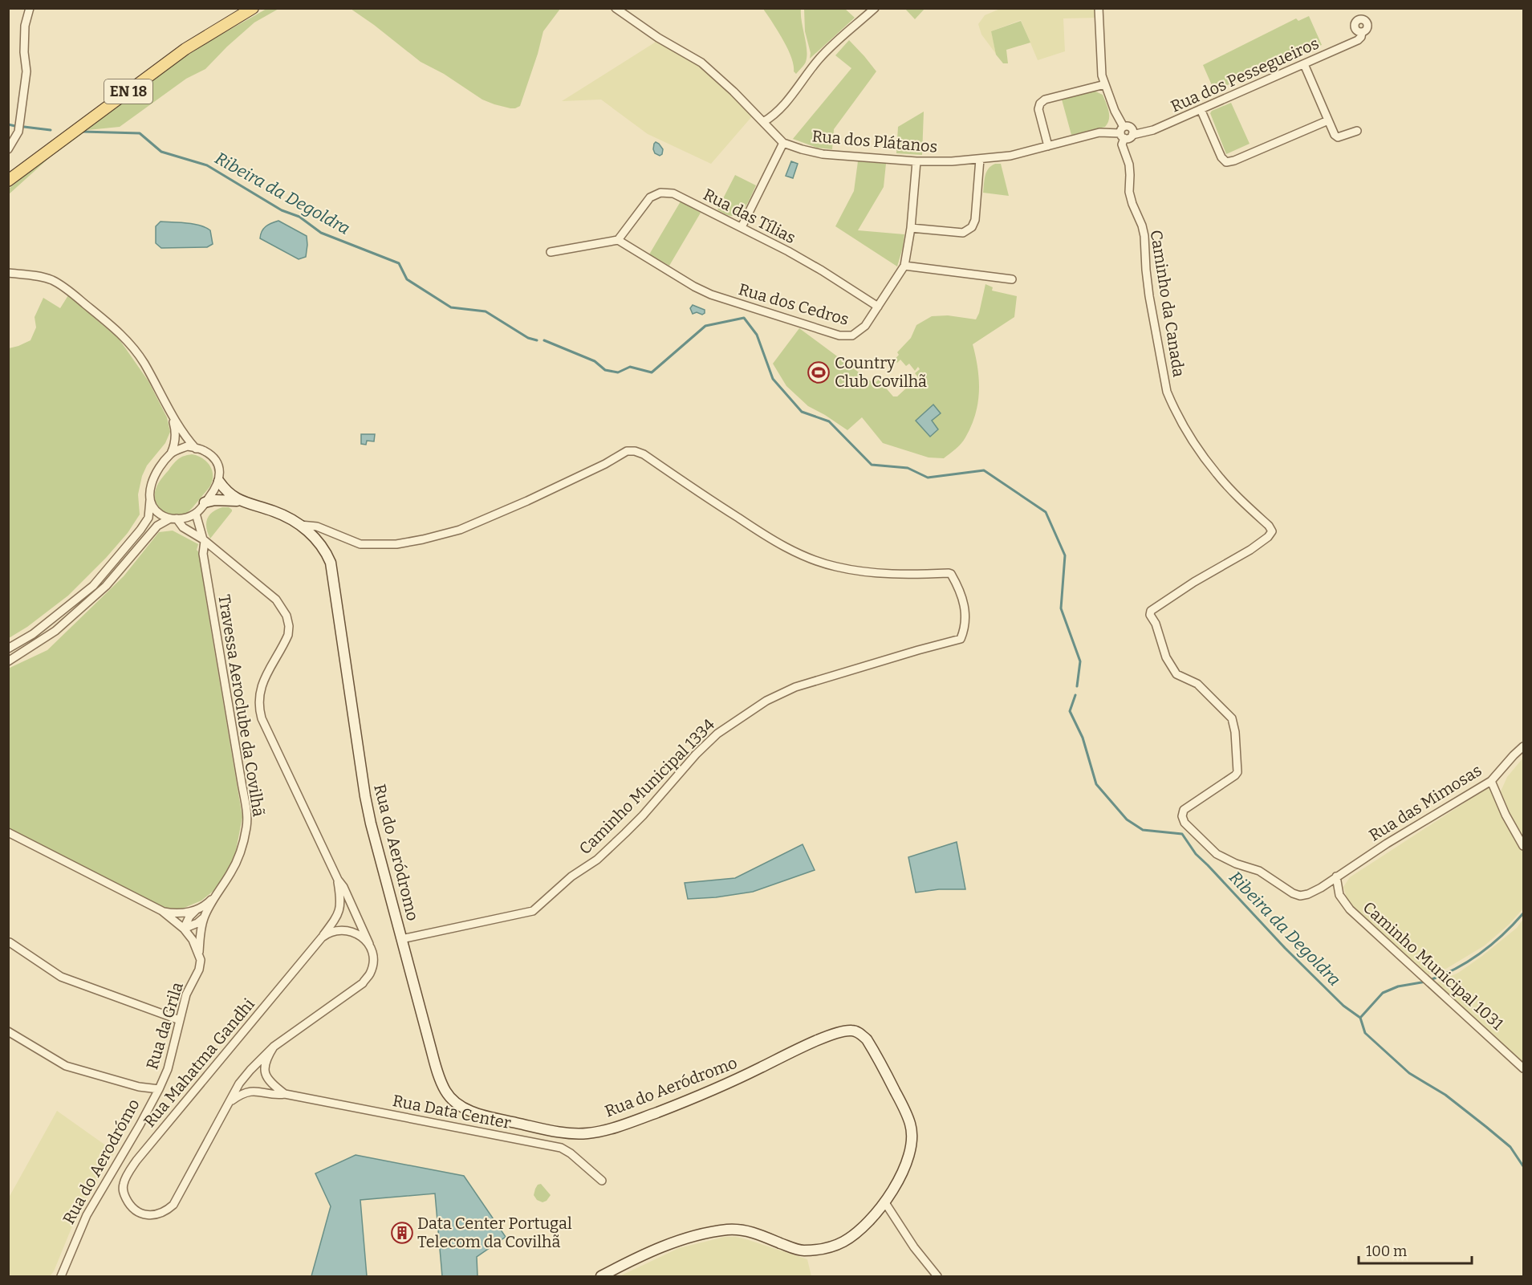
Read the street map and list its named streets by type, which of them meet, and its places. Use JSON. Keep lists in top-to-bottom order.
{
  "streets": {
    "main road": ["EN 18", "Rua do Aeródromo"],
    "street": [
      "Rua dos Pessegueiros",
      "Rua dos Plátanos",
      "Rua das Tílias",
      "Caminho da Canada",
      "Rua dos Cedros",
      "Travessa Aeroclube da Covilhã",
      "Caminho Municipal 1334",
      "Rua das Mimosas",
      "Caminho Municipal 1031",
      "Rua da Grila",
      "Rua Mahatma Gandhi",
      "Rua Data Center",
      "Rua do Aerodrómo"
    ]
  },
  "crossings": [
    ["Rua dos Pessegueiros", "Rua dos Plátanos"],
    ["Rua dos Pessegueiros", "Caminho da Canada"],
    ["Rua dos Plátanos", "Caminho da Canada"],
    ["Rua dos Plátanos", "Rua dos Cedros"],
    ["Rua das Tílias", "Rua dos Cedros"],
    ["Caminho da Canada", "Rua das Mimosas"],
    ["Caminho da Canada", "Caminho Municipal 1031"],
    ["Travessa Aeroclube da Covilhã", "Rua da Grila"],
    ["Travessa Aeroclube da Covilhã", "Rua Mahatma Gandhi"],
    ["Caminho Municipal 1334", "Rua do Aeródromo"],
    ["Rua das Mimosas", "Caminho Municipal 1031"],
    ["Rua do Aeródromo", "Rua Mahatma Gandhi"],
    ["Rua da Grila", "Rua do Aerodrómo"],
    ["Rua Mahatma Gandhi", "Rua Data Center"]
  ],
  "water": ["Ribeira da Degoldra"],
  "places": {
    "sports": ["Country Club Covilhã"],
    "building": ["Data Center Portugal Telecom da Covilhã"]
  },
  "scale_bar": "100 m"
}
